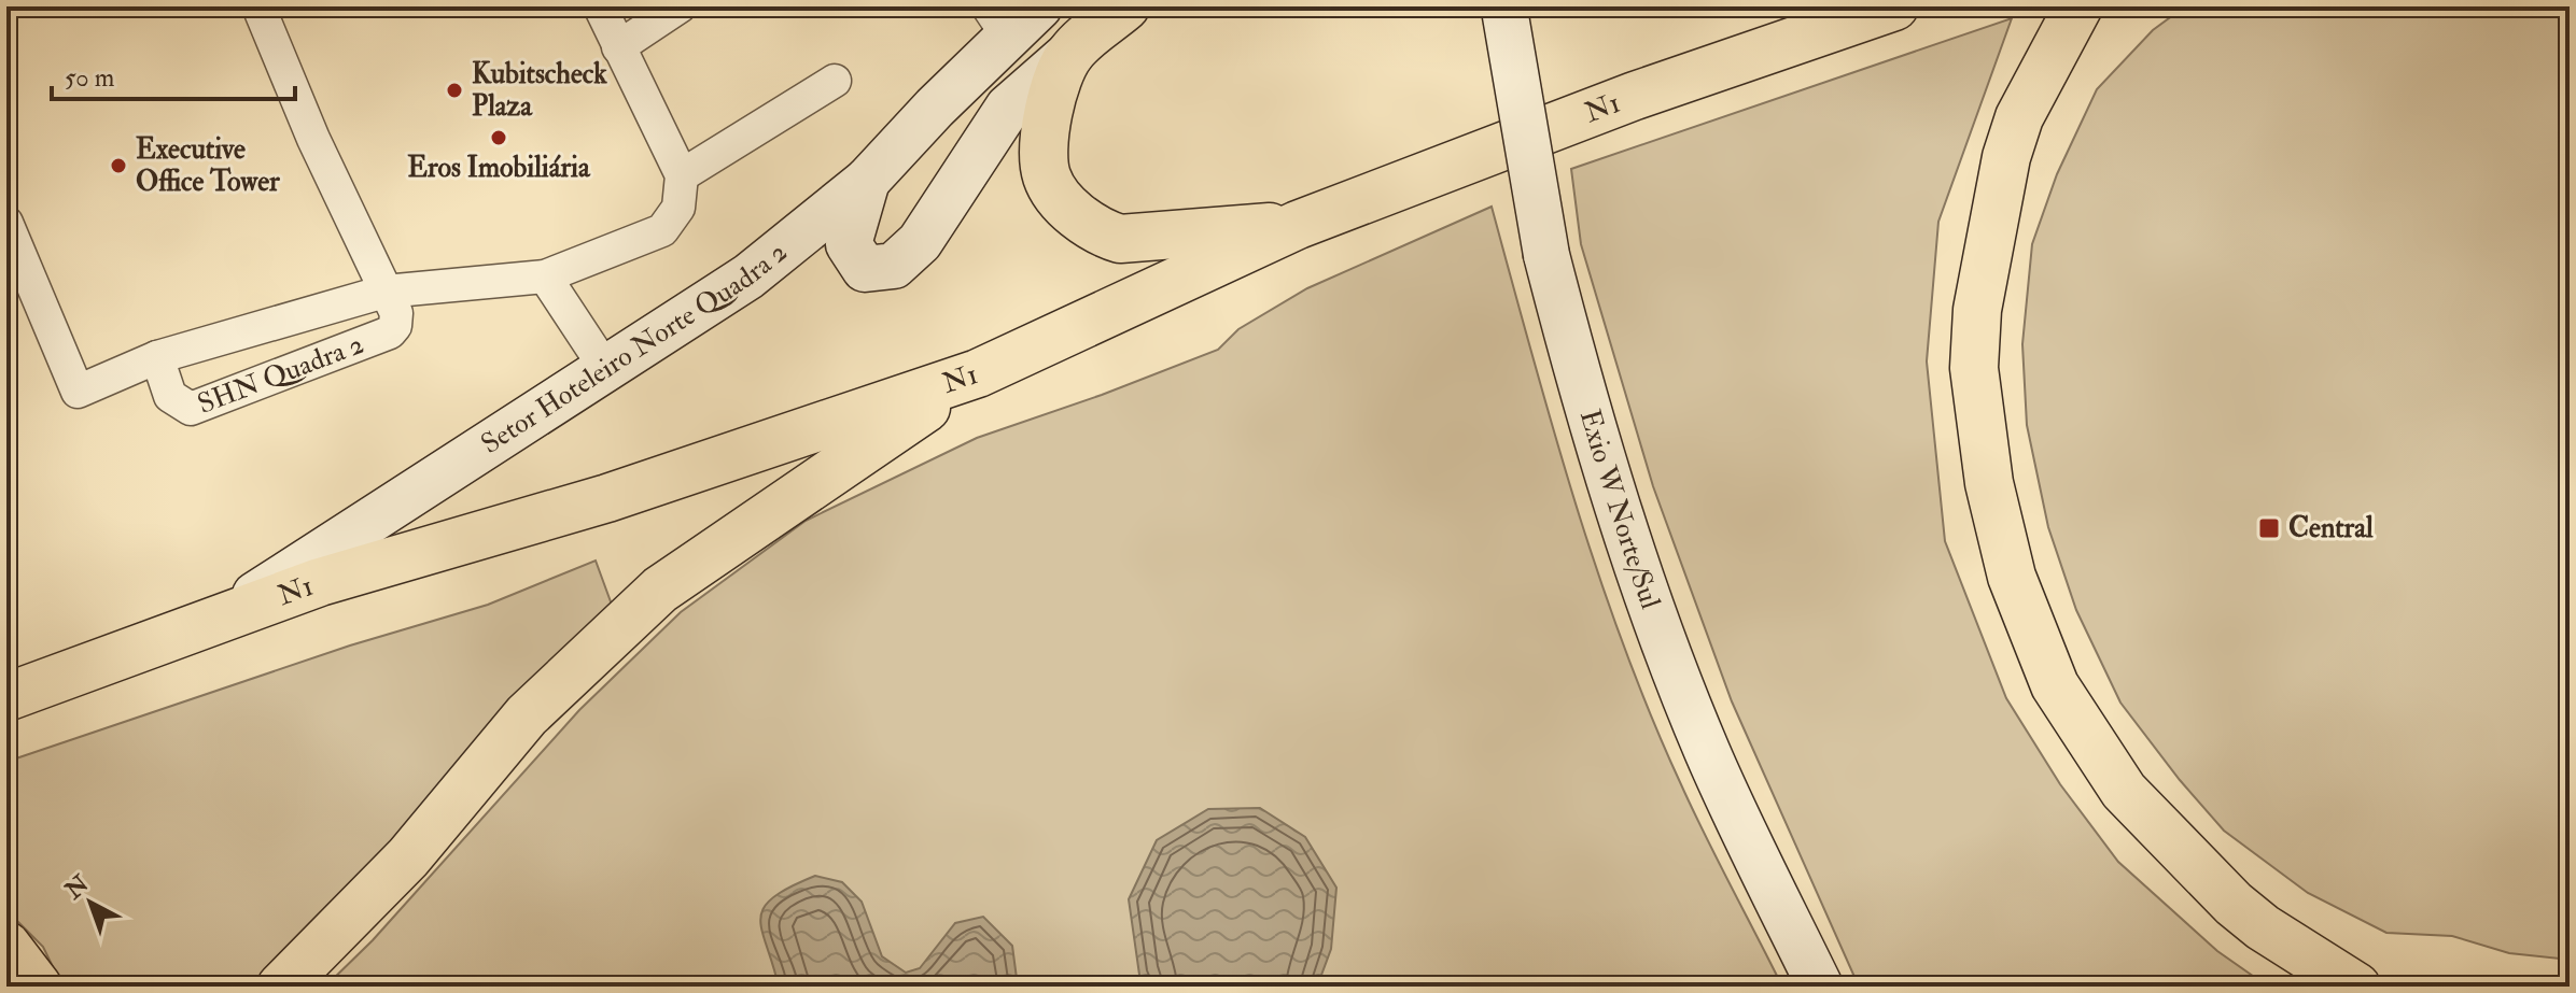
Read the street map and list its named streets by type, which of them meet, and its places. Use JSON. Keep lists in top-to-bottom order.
{
  "streets": {
    "highway": ["N1"],
    "main road": ["Setor Hoteleiro Norte Quadra 2", "Exio W Norte/Sul"],
    "street": ["SHN Quadra 2"]
  },
  "crossings": [
    ["N1", "Setor Hoteleiro Norte Quadra 2"]
  ],
  "places": {
    "other": ["Kubitscheck Plaza", "Eros Imobiliária", "Executive Office Tower"],
    "transit": ["Central"]
  },
  "scale_bar": "50 m",
  "north": "top left"
}
